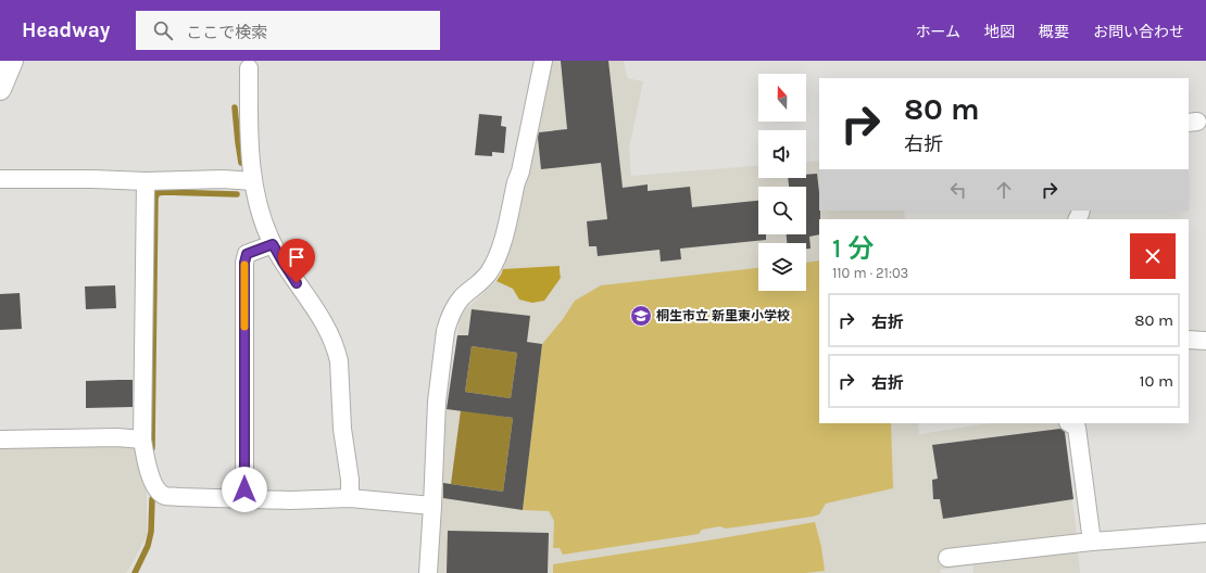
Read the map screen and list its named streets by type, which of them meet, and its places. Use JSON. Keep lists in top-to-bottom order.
{
  "places": {
    "school or university": ["桐生市立 新里東小学校"]
  },
  "north": "top",
  "page": {
    "header": "Headway",
    "search": "ここで検索",
    "nav": [
      "ホーム",
      "地図",
      "概要",
      "お問い合わせ"
    ],
    "turn": ["80 m", "右折"],
    "heading": ["1 分", "110 m · 21:03"],
    "list": [
      {
        "name": "右折",
        "value": "80 m"
      },
      {
        "name": "右折",
        "value": "10 m"
      }
    ]
  }
}
